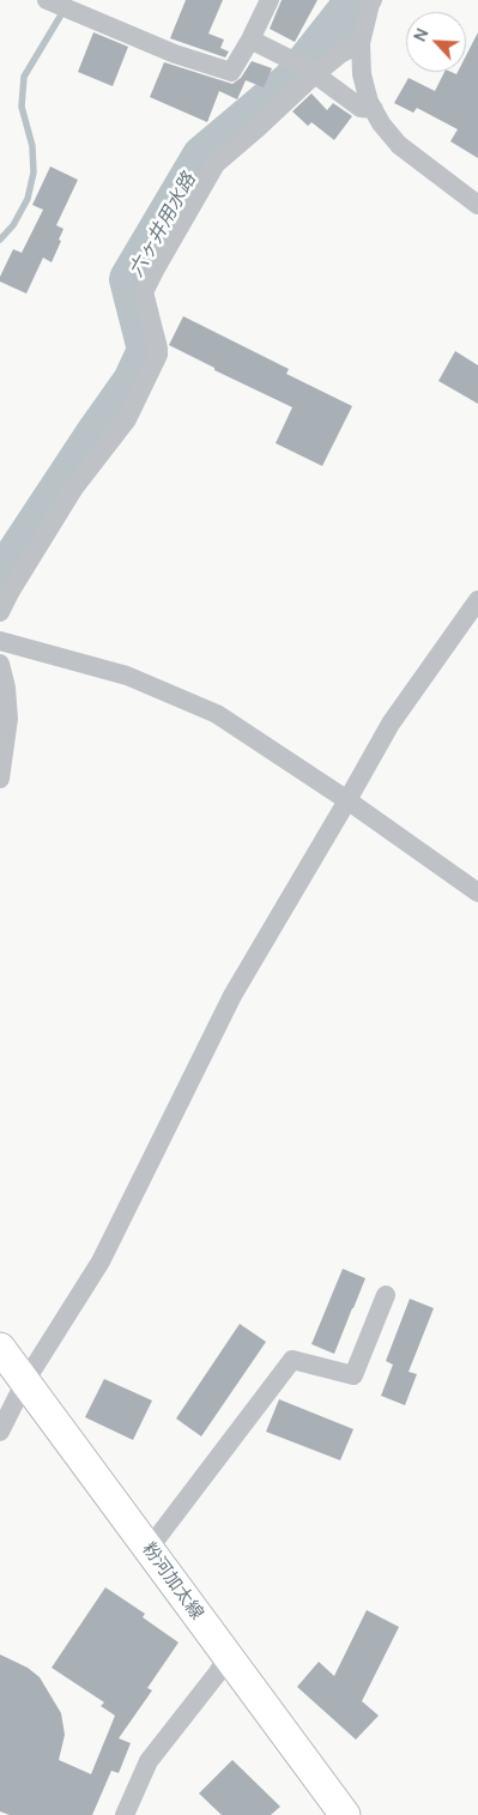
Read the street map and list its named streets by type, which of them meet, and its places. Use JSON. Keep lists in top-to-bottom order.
{
  "streets": {
    "main road": ["粉河加太線"]
  },
  "water": ["六ヶ井用水路"],
  "north": "top left"
}
